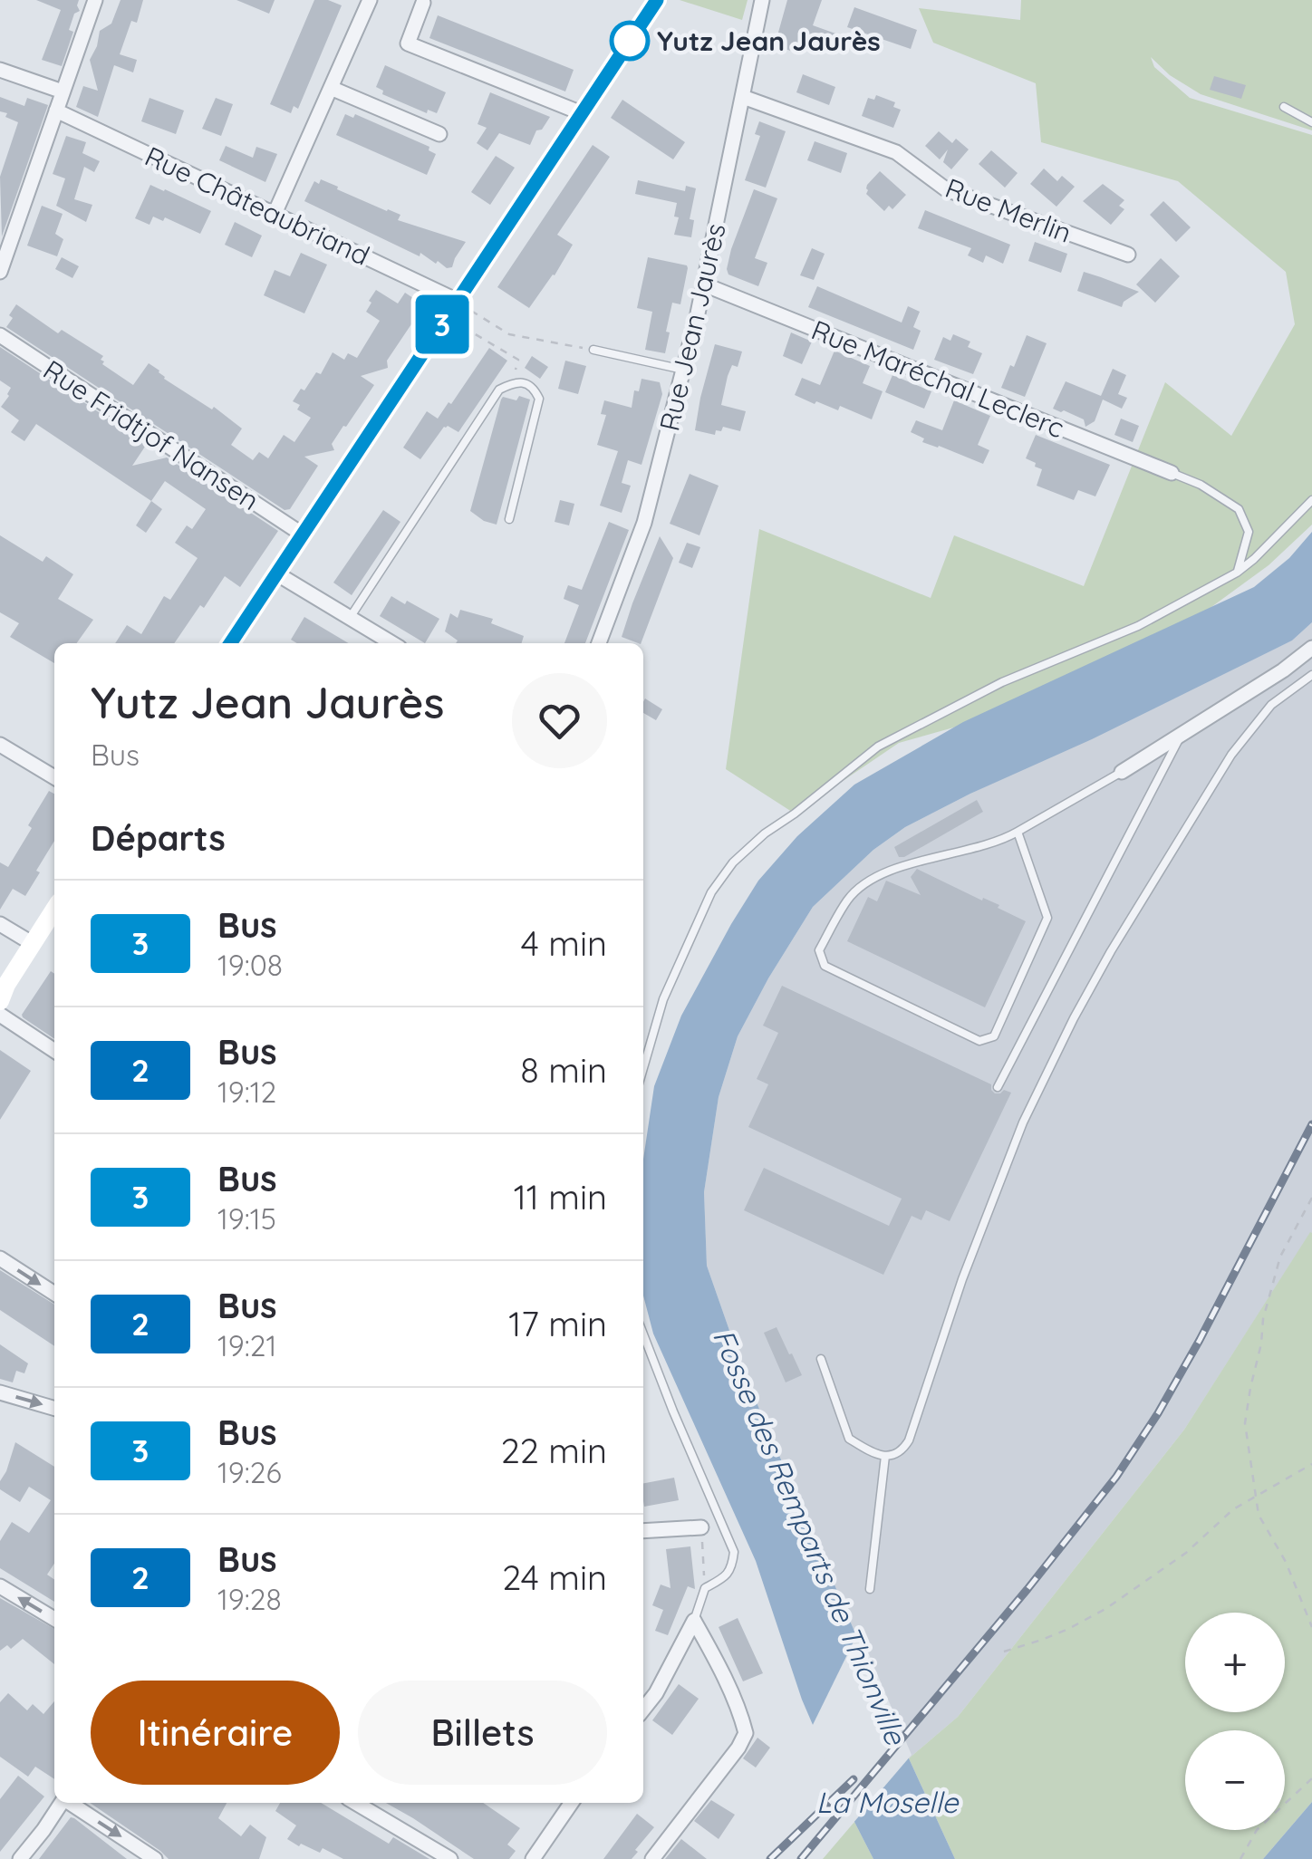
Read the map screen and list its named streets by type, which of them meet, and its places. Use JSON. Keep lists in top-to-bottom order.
{
  "streets": {
    "street": [
      "Rue Châteaubriand",
      "Rue Merlin",
      "Rue Jean Jaurès",
      "Rue Maréchal Leclerc",
      "Rue Fridtjof Nansen"
    ]
  },
  "crossings": [
    ["Rue Merlin", "Rue Jean Jaurès"],
    ["Rue Jean Jaurès", "Rue Maréchal Leclerc"]
  ],
  "water": ["Fosse des Remparts de Thionville", "La Moselle"],
  "places": ["Yutz Jean Jaurès"],
  "lines": ["bus line 3"],
  "page": {
    "on_map": "3",
    "heading": [
      ["Yutz Jean Jaurès", "Bus"],
      "Départs"
    ],
    "list": [
      {
        "mark": "3",
        "name": "Bus",
        "note": "19:08",
        "value": "4 min"
      },
      {
        "mark": "2",
        "name": "Bus",
        "note": "19:12",
        "value": "8 min"
      },
      {
        "mark": "3",
        "name": "Bus",
        "note": "19:15",
        "value": "11 min"
      },
      {
        "mark": "2",
        "name": "Bus",
        "note": "19:21",
        "value": "17 min"
      },
      {
        "mark": "3",
        "name": "Bus",
        "note": "19:26",
        "value": "22 min"
      },
      {
        "mark": "2",
        "name": "Bus",
        "note": "19:28",
        "value": "24 min"
      }
    ],
    "map_buttons": ["+", "−"],
    "buttons": ["Itinéraire", "Billets"]
  }
}
